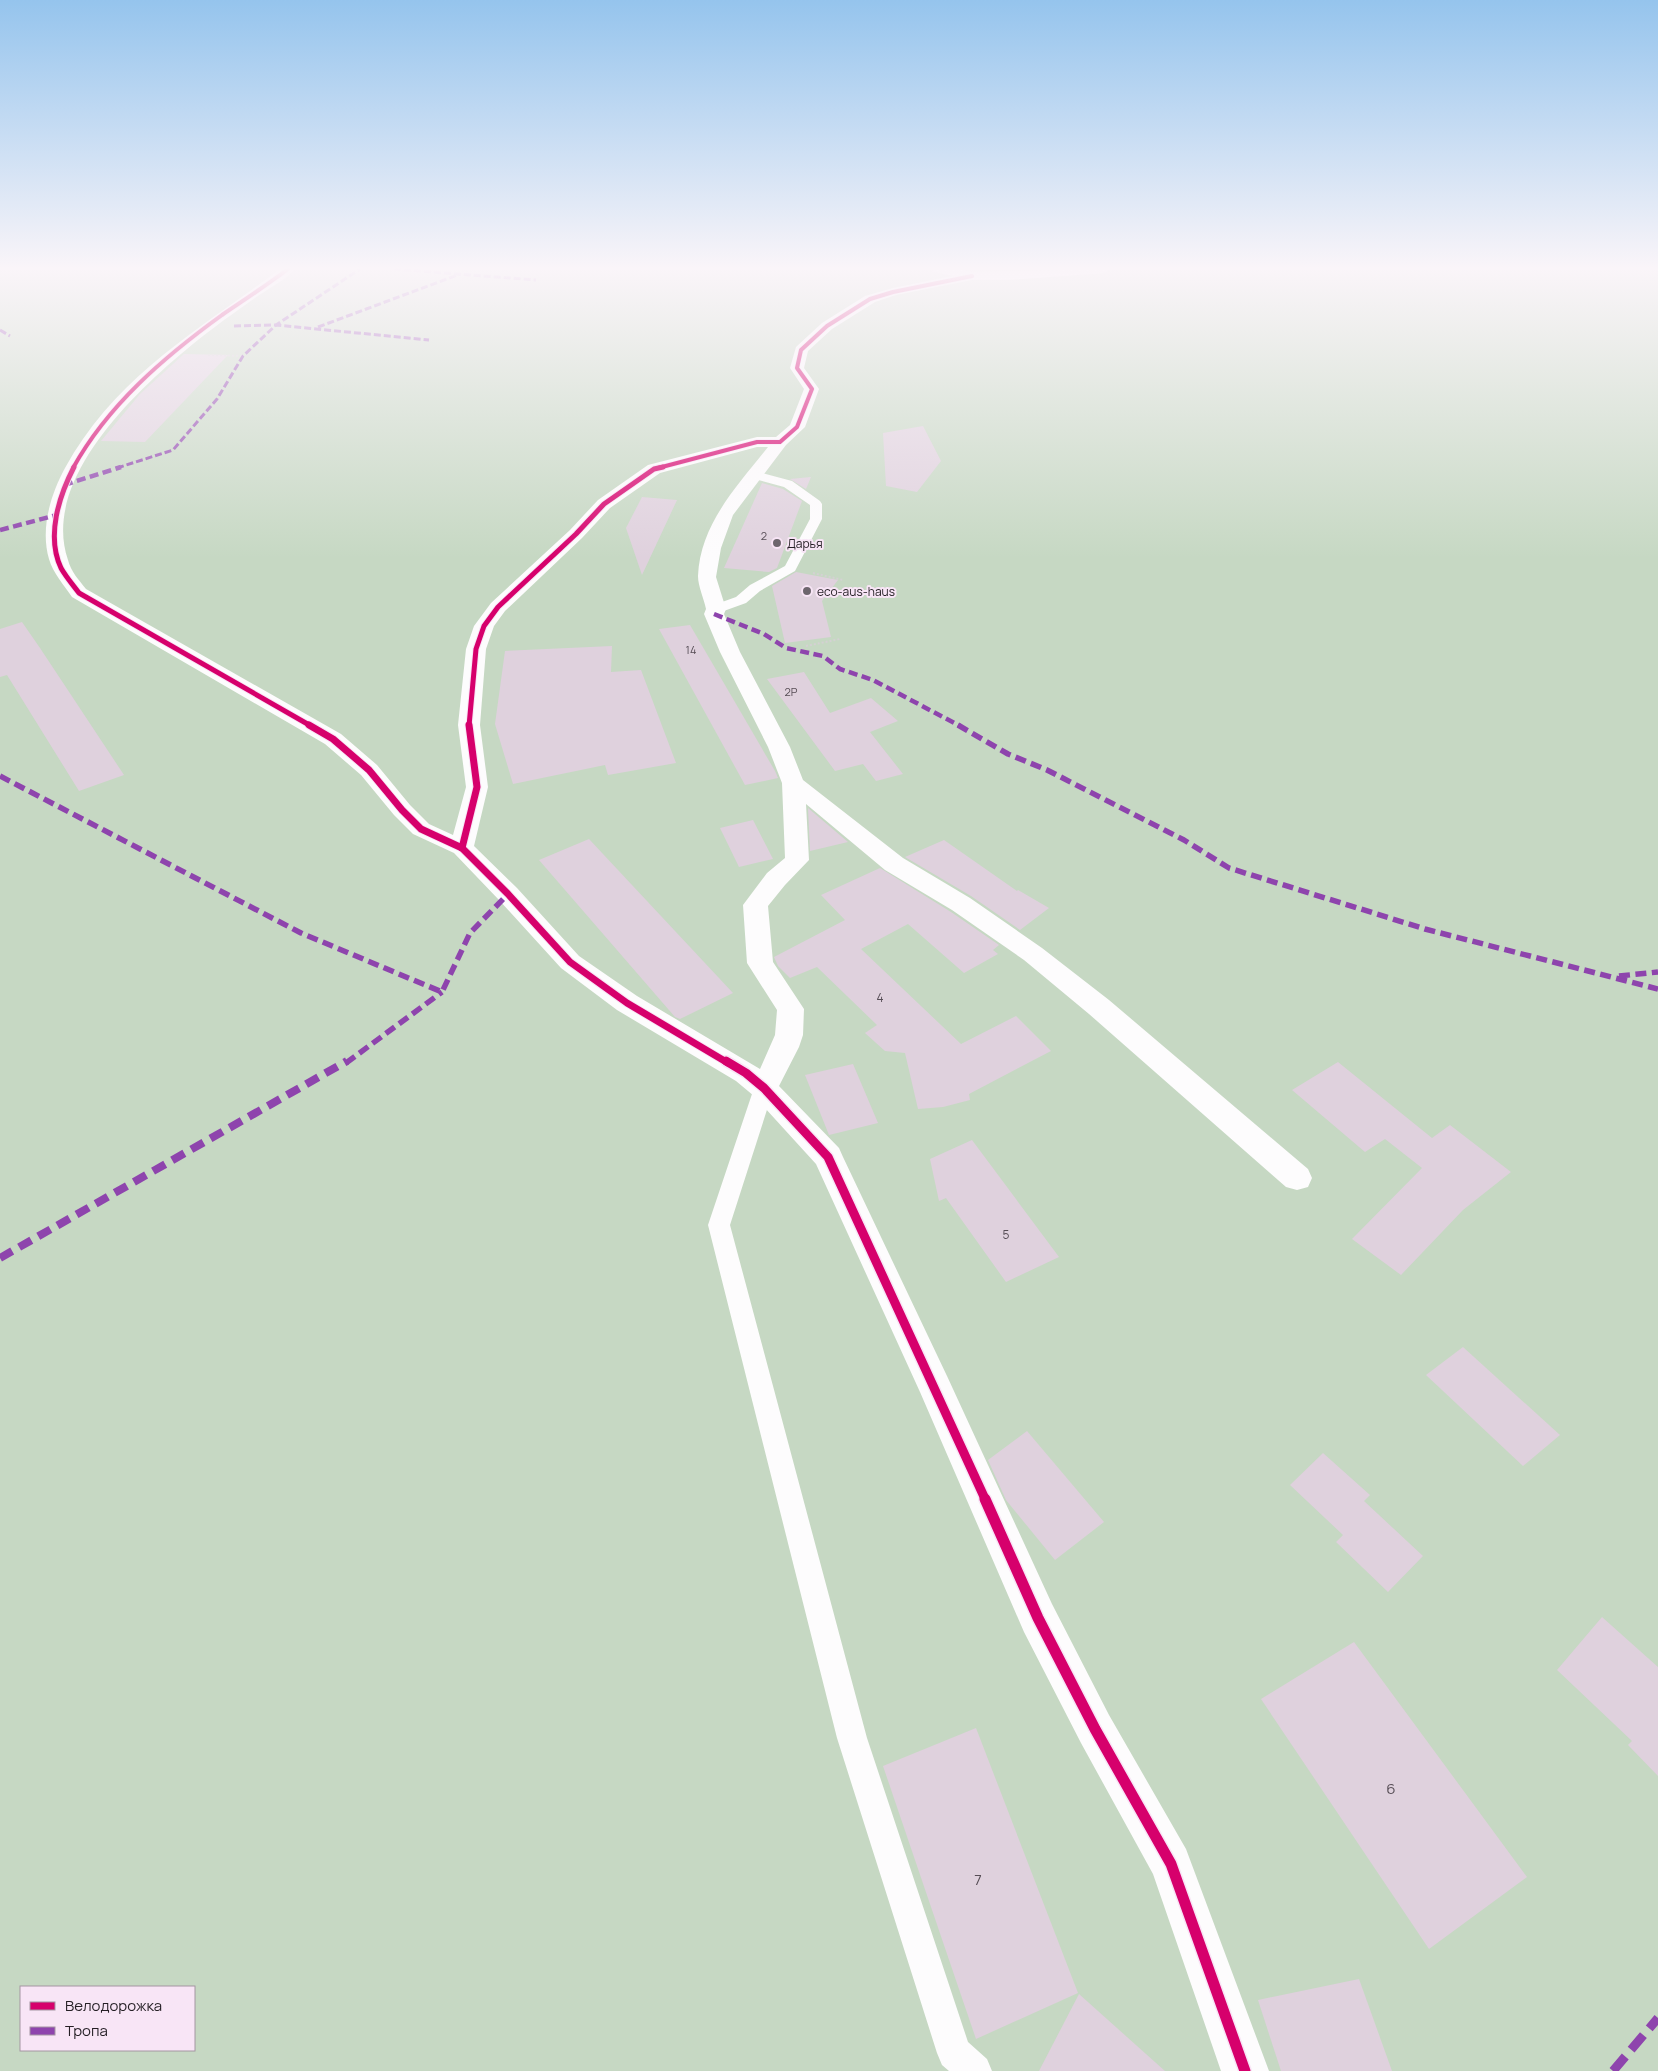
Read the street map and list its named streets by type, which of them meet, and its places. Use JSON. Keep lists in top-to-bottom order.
{
  "places": ["Дарья", "eco-aus-haus"],
  "house_numbers": [
    "2",
    "14",
    "2Р",
    "4",
    "5",
    "6",
    "7"
  ],
  "legend": ["Велодорожка", "Тропа"]
}
